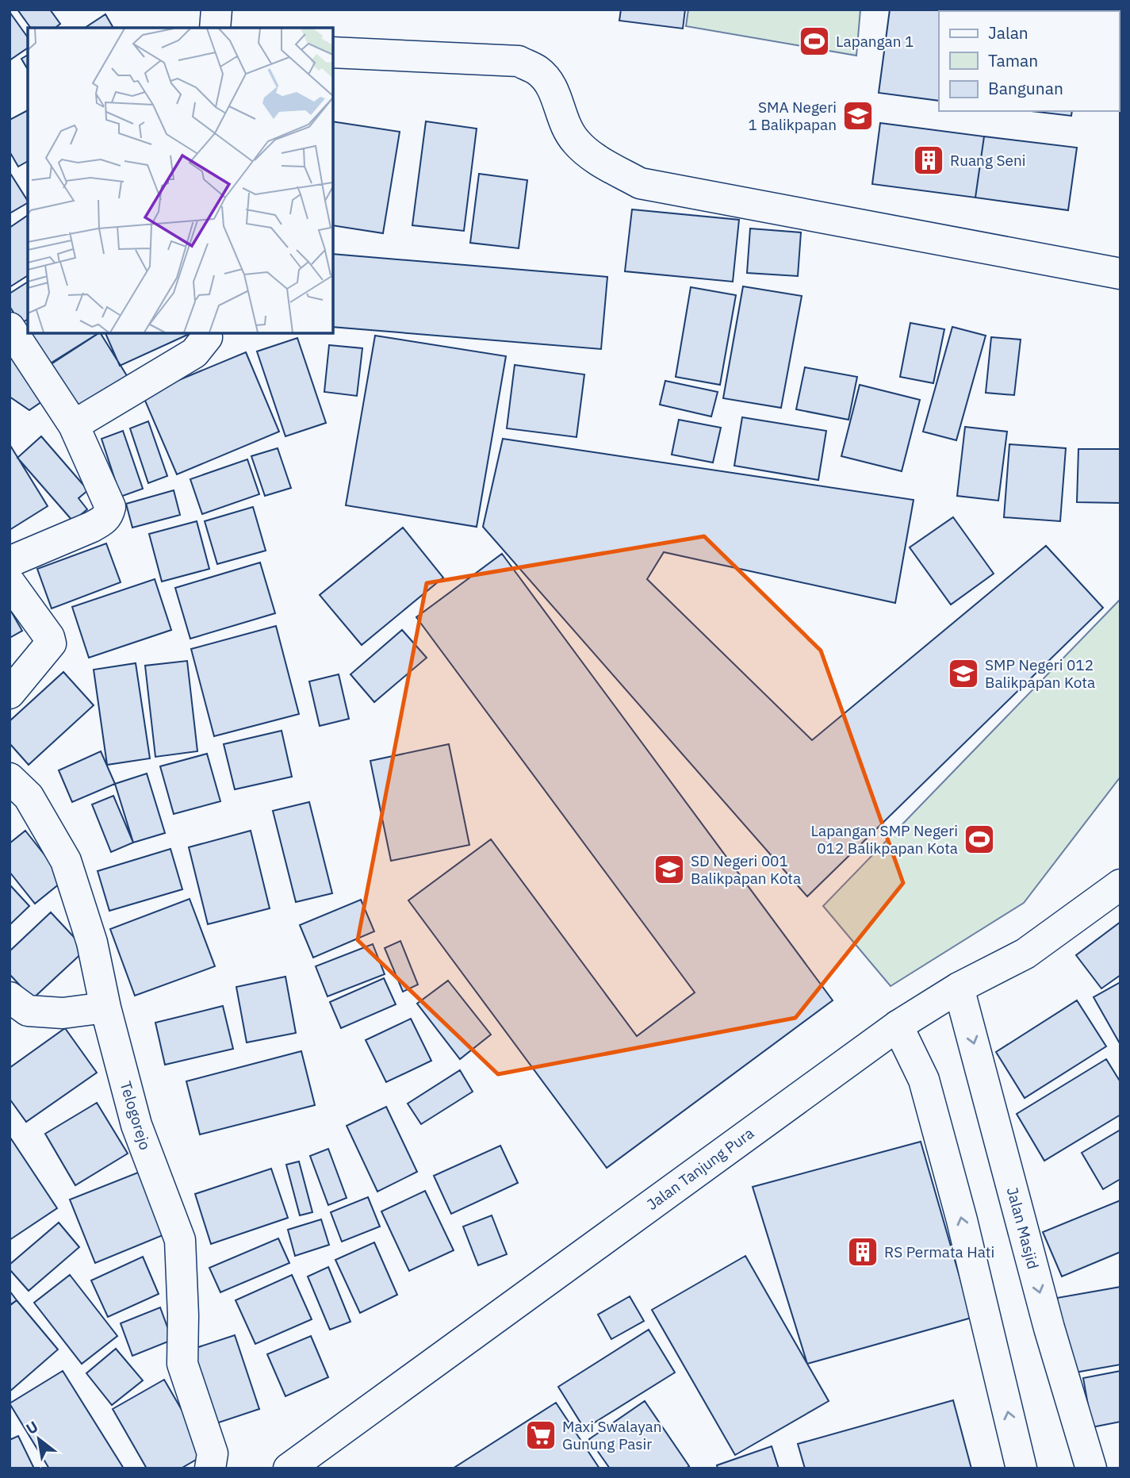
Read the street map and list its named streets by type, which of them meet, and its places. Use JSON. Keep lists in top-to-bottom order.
{
  "streets": {
    "street": ["Telogorejo", "Jalan Tanjung Pura", "Jalan Masjid"]
  },
  "crossings": [
    ["Jalan Tanjung Pura", "Jalan Masjid"]
  ],
  "places": {
    "sports": ["Lapangan 1", "Lapangan SMP Negeri 012 Balikpapan Kota"],
    "school or university": ["SMA Negeri 1 Balikpapan", "SMP Negeri 012 Balikpapan Kota", "SD Negeri 001 Balikpapan Kota"],
    "building": ["Ruang Seni", "RS Permata Hati"],
    "supermarket": ["Maxi Swalayan Gunung Pasir"]
  },
  "legend": ["Jalan", "Taman", "Bangunan"],
  "north": "top left"
}
